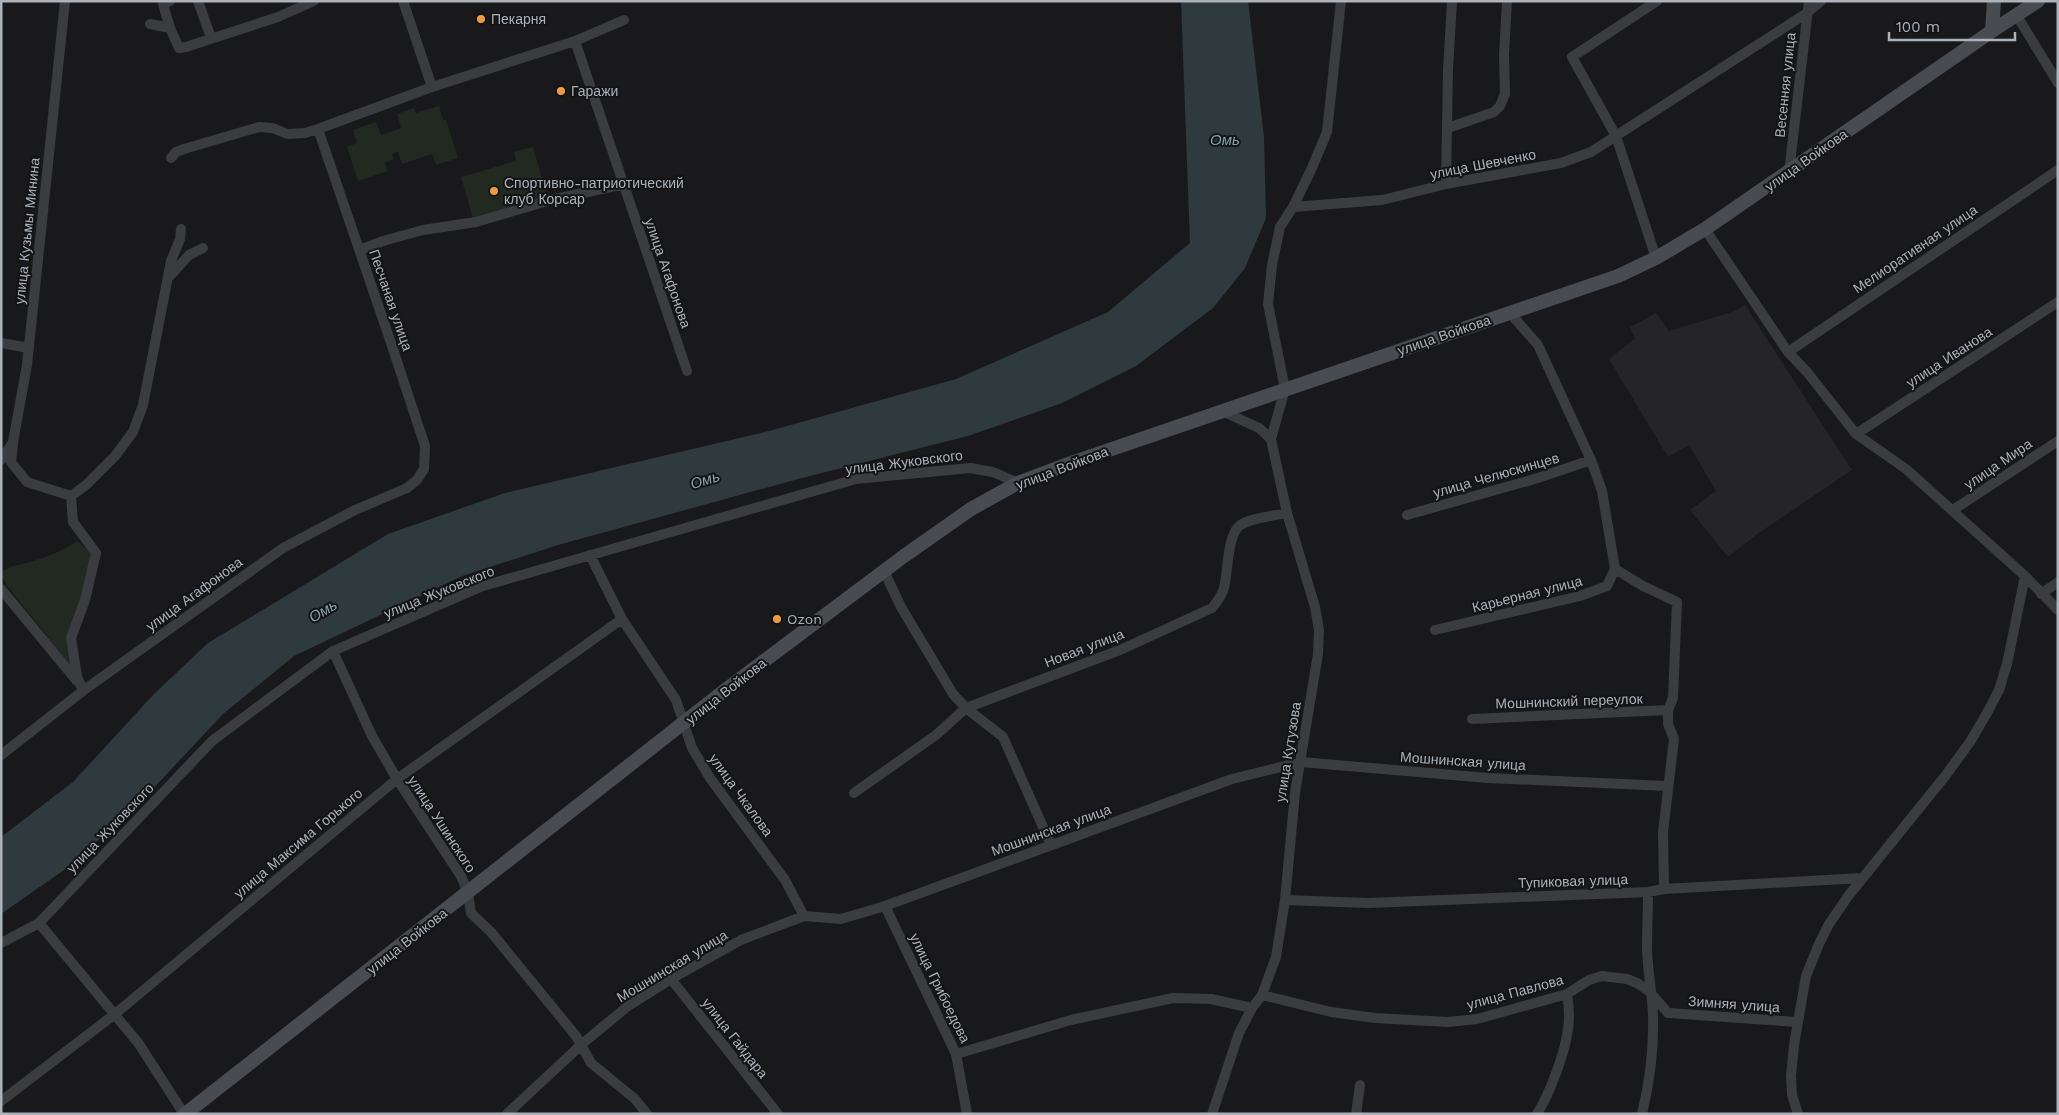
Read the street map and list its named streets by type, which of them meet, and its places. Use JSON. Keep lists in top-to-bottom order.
{
  "streets": {
    "main road": ["улица Войкова"],
    "street": [
      "Весенняя улица",
      "улица Шевченко",
      "улица Кузьмы Минина",
      "Мелиоративная улица",
      "улица Агафонова",
      "Песчаная улица",
      "улица Иванова",
      "улица Жуковского",
      "улица Мира",
      "улица Челюскинцев",
      "Карьерная улица",
      "Новая улица",
      "Мошнинский переулок",
      "улица Кутузова",
      "Мошнинская улица",
      "улица Чкалова",
      "улица Ушинского",
      "улица Максима Горького",
      "Тупиковая улица",
      "улица Грибоедова",
      "улица Павлова",
      "Зимняя улица",
      "улица Гайдара"
    ]
  },
  "crossings": [
    ["Весенняя улица", "улица Войкова"],
    ["Весенняя улица", "улица Шевченко"],
    ["улица Войкова", "улица Жуковского"],
    ["улица Войкова", "улица Кутузова"],
    ["улица Войкова", "улица Чкалова"],
    ["улица Войкова", "улица Ушинского"],
    ["улица Агафонова", "Песчаная улица"],
    ["улица Жуковского", "улица Чкалова"],
    ["улица Жуковского", "улица Ушинского"],
    ["Новая улица", "улица Кутузова"],
    ["улица Кутузова", "Мошнинская улица"],
    ["улица Кутузова", "Тупиковая улица"],
    ["улица Кутузова", "улица Павлова"],
    ["Мошнинская улица", "улица Чкалова"],
    ["Мошнинская улица", "улица Ушинского"],
    ["Мошнинская улица", "улица Грибоедова"],
    ["Мошнинская улица", "улица Гайдара"],
    ["улица Чкалова", "улица Максима Горького"],
    ["улица Ушинского", "улица Максима Горького"],
    ["улица Павлова", "Зимняя улица"]
  ],
  "water": ["Омь"],
  "places": [
    "Пекарня",
    "Гаражи",
    "Спортивно-патриотический клуб Корсар",
    "Ozon"
  ],
  "scale_bar": "100 m"
}
